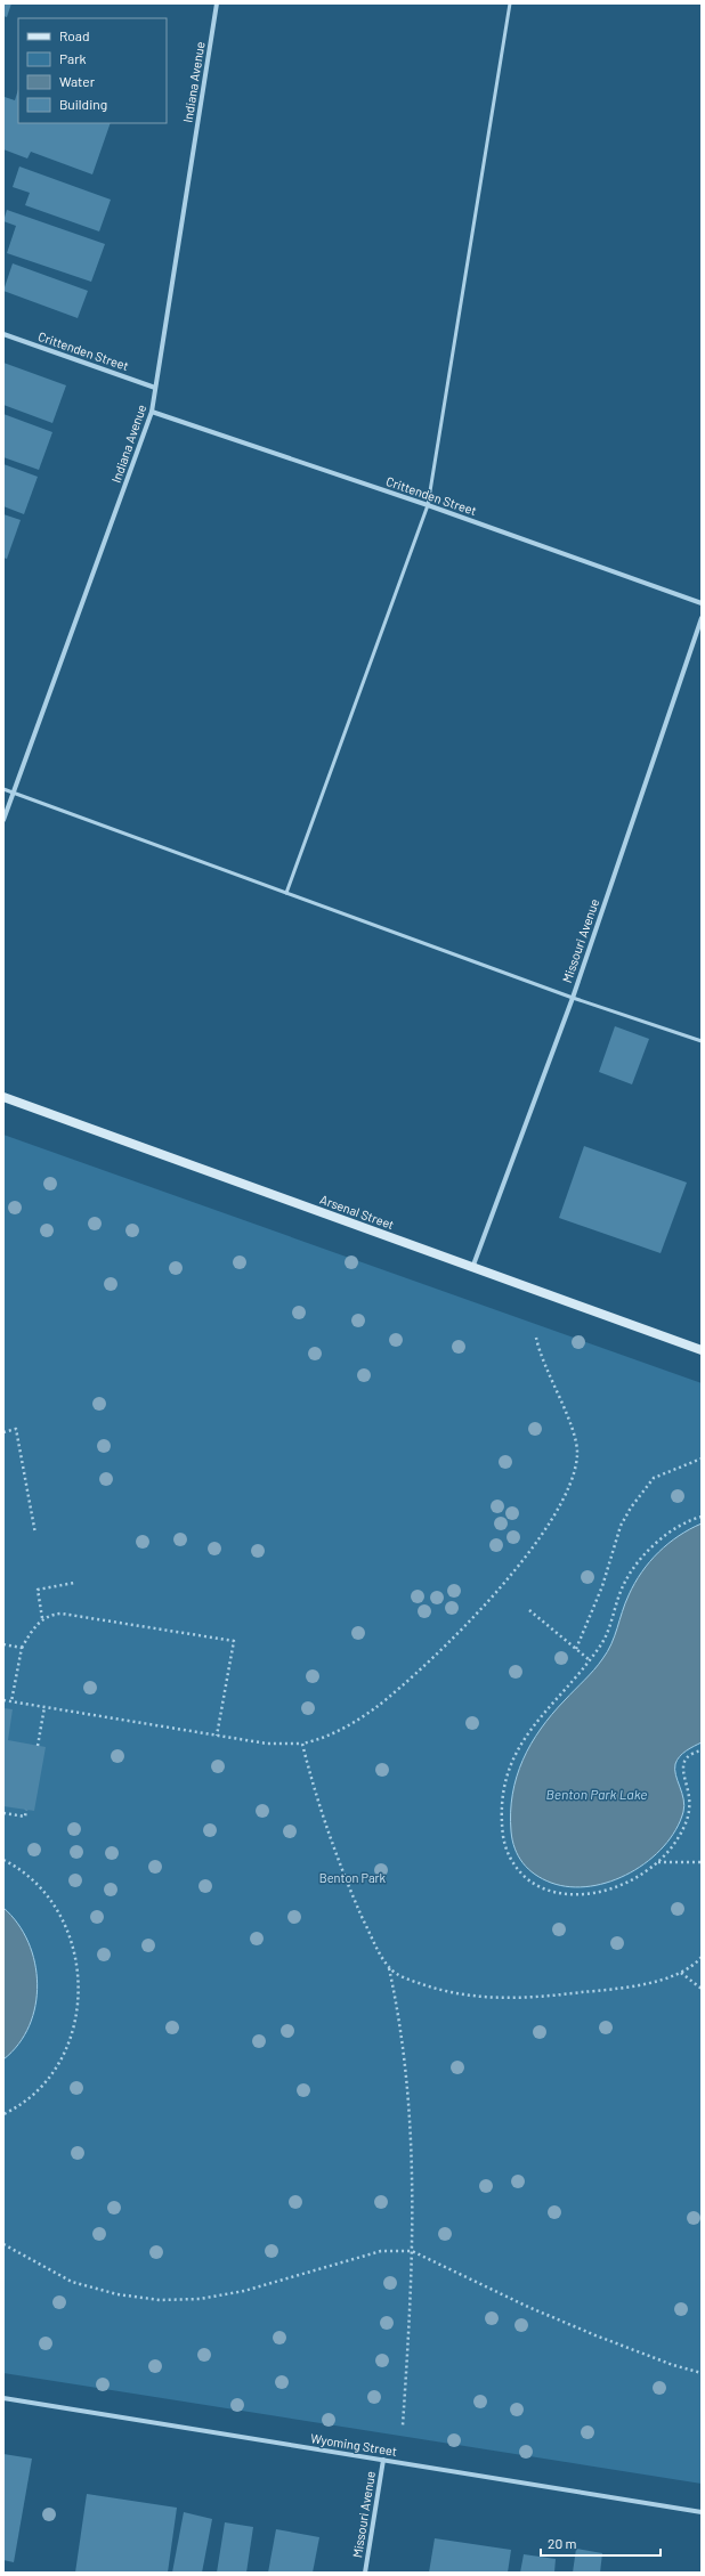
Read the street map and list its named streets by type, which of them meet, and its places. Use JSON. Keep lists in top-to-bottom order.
{
  "streets": {
    "main road": ["Arsenal Street"],
    "street": [
      "Indiana Avenue",
      "Crittenden Street",
      "Missouri Avenue",
      "Wyoming Street"
    ]
  },
  "crossings": [
    ["Indiana Avenue", "Crittenden Street"],
    ["Missouri Avenue", "Arsenal Street"],
    ["Missouri Avenue", "Wyoming Street"]
  ],
  "water": ["Benton Park Lake"],
  "parks": ["Benton Park"],
  "legend": [
    "Road",
    "Park",
    "Water",
    "Building"
  ],
  "scale_bar": "20 m"
}
